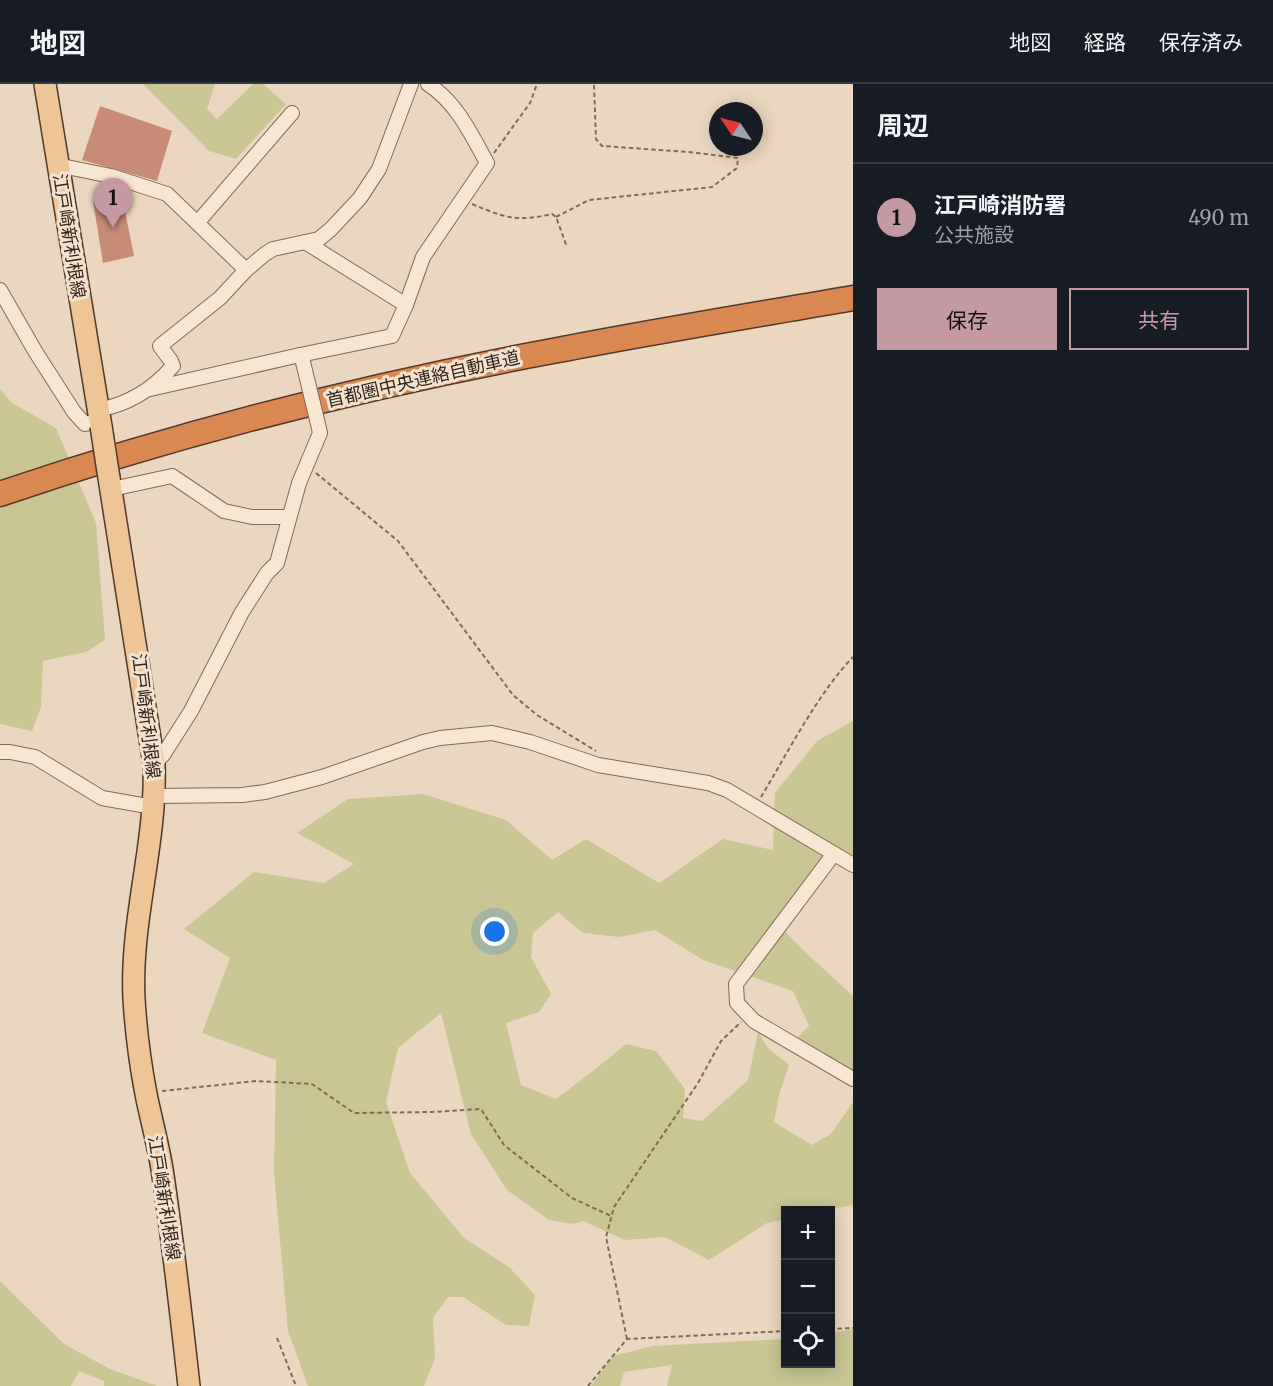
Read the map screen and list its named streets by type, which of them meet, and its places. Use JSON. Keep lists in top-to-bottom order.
{
  "streets": {
    "highway": ["首都圏中央連絡自動車道"],
    "main road": ["江戸崎新利根線"]
  },
  "north": "top left",
  "page": {
    "header": "地図",
    "nav": ["地図", "経路", "保存済み"],
    "heading": "周辺",
    "list": [
      {
        "mark": "1",
        "name": "江戸崎消防署",
        "note": "公共施設",
        "value": "490 m"
      }
    ],
    "pins": "1",
    "buttons": ["保存", "共有"],
    "map_buttons": ["+", "−"]
  }
}
